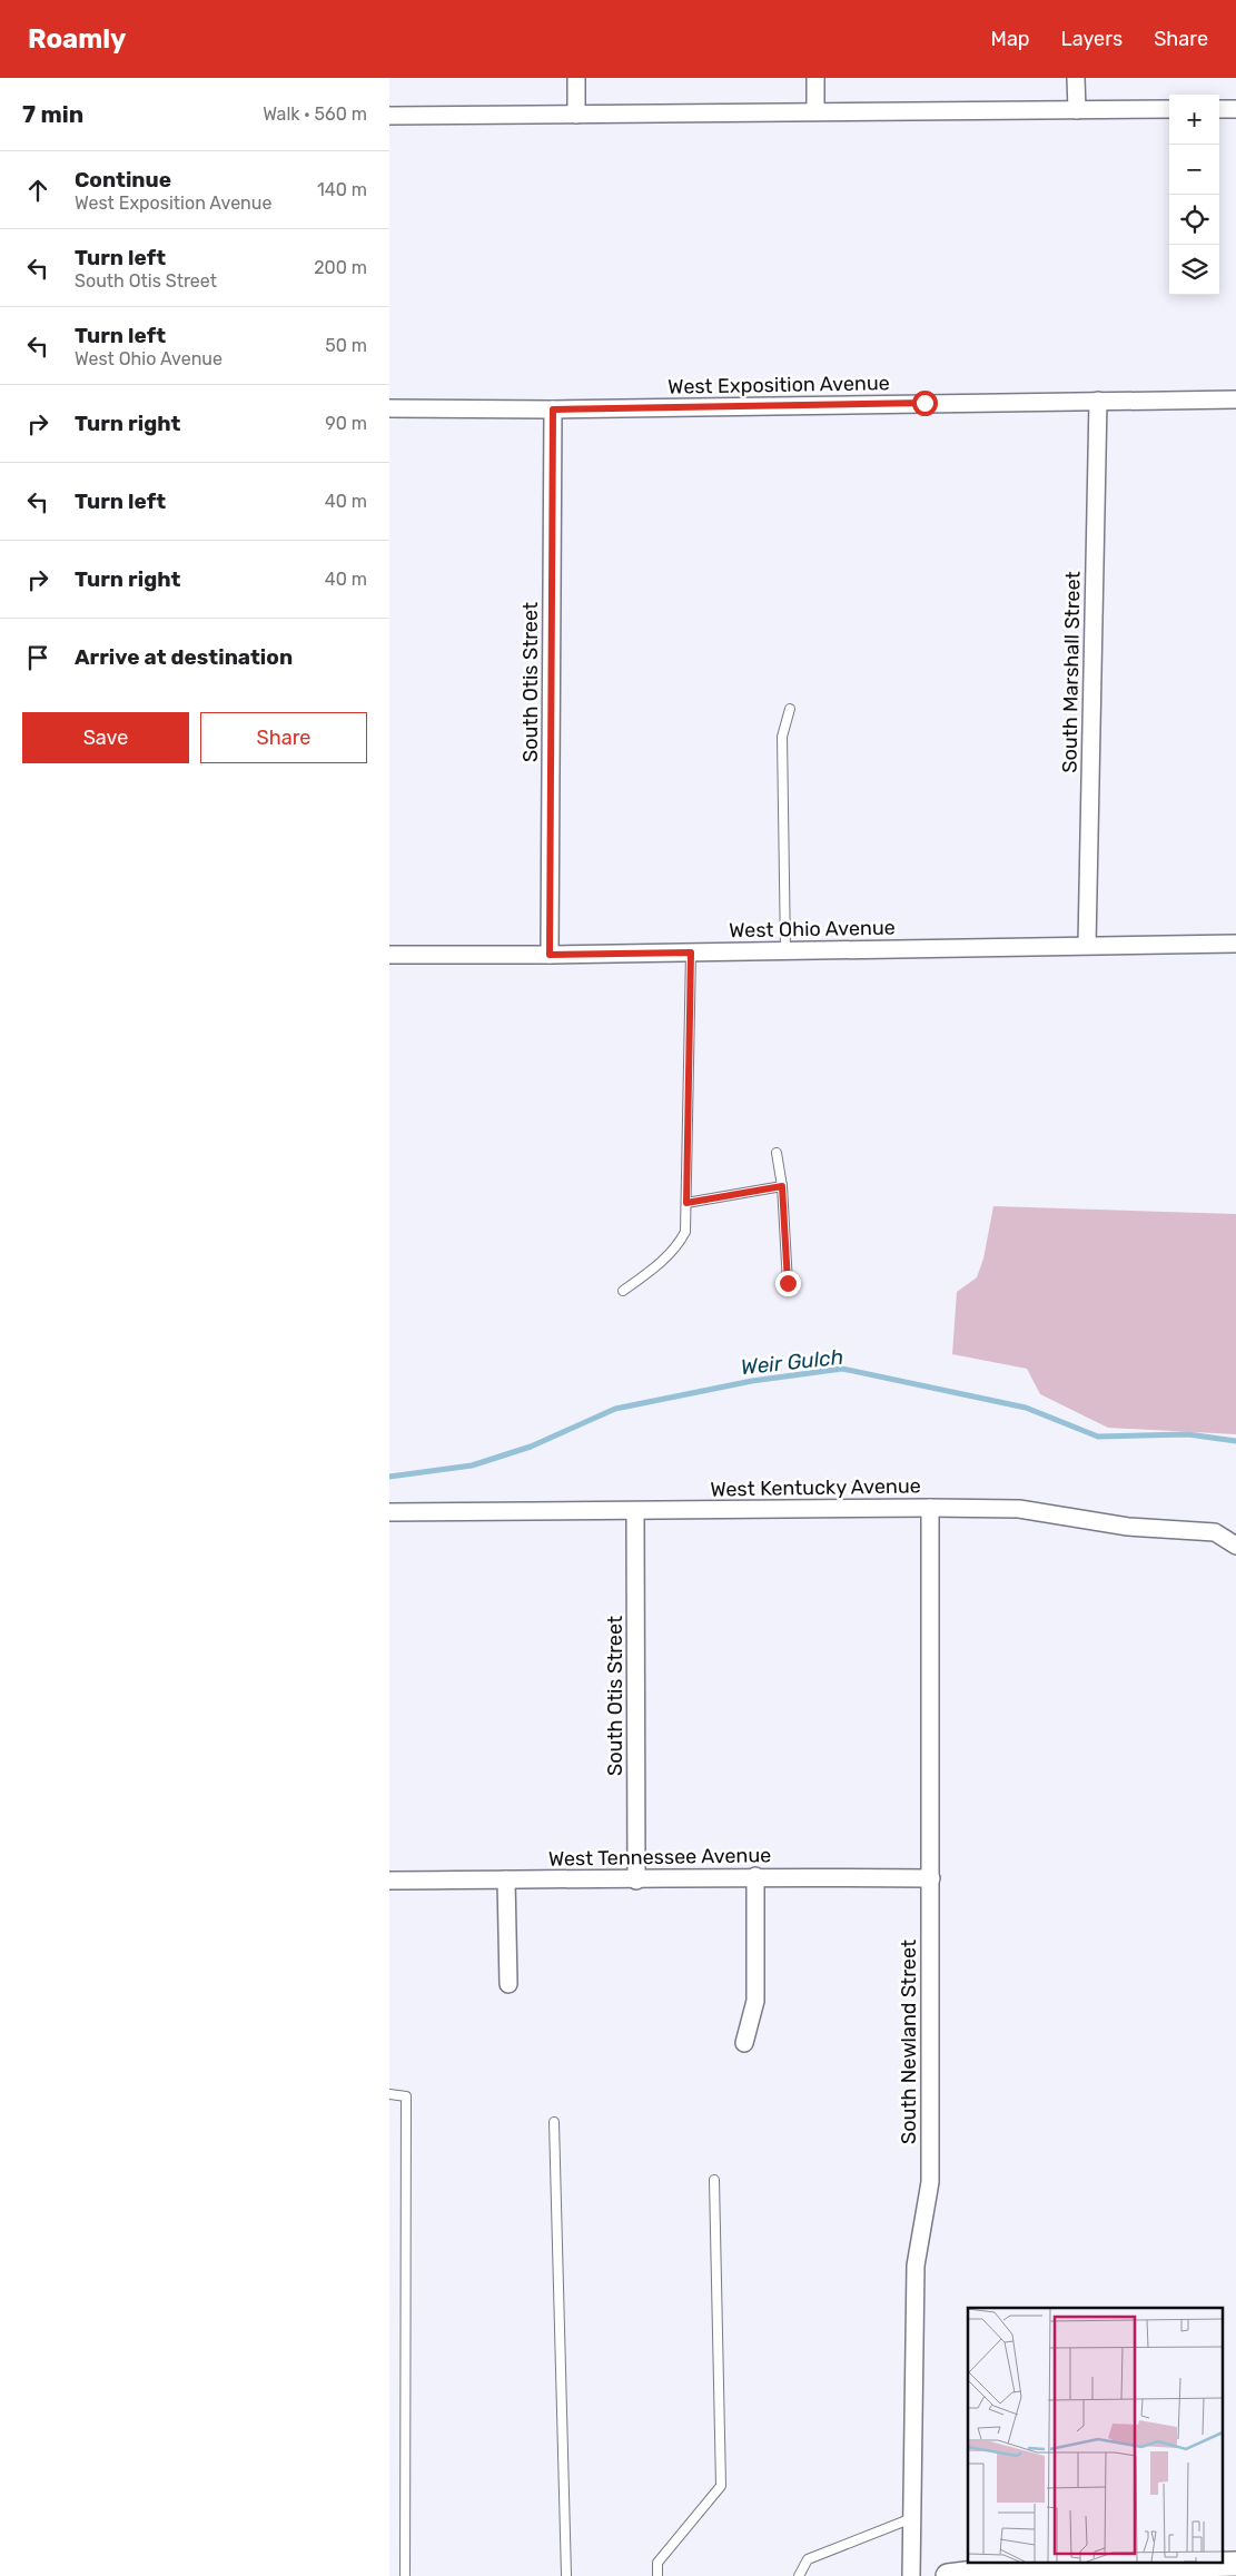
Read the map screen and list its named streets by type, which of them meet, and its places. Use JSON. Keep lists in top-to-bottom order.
{
  "streets": {
    "street": [
      "West Exposition Avenue",
      "South Marshall Street",
      "South Otis Street",
      "West Ohio Avenue",
      "West Kentucky Avenue",
      "West Tennessee Avenue",
      "South Newland Street"
    ]
  },
  "crossings": [
    ["West Exposition Avenue", "South Marshall Street"],
    ["West Exposition Avenue", "South Otis Street"],
    ["South Marshall Street", "West Ohio Avenue"],
    ["South Otis Street", "West Ohio Avenue"],
    ["South Otis Street", "West Kentucky Avenue"],
    ["South Otis Street", "West Tennessee Avenue"],
    ["West Kentucky Avenue", "South Newland Street"],
    ["West Tennessee Avenue", "South Newland Street"]
  ],
  "water": ["Weir Gulch"],
  "page": {
    "header": "Roamly",
    "nav": ["Map", "Layers", "Share"],
    "heading": ["7 min", "Walk · 560 m"],
    "map_buttons": ["+", "−"],
    "list": [
      ["Continue", "West Exposition Avenue", "140 m"],
      ["Turn left", "South Otis Street", "200 m"],
      ["Turn left", "West Ohio Avenue", "50 m"],
      ["Turn right", "90 m"],
      ["Turn left", "40 m"],
      ["Turn right", "40 m"],
      "Arrive at destination"
    ],
    "buttons": ["Save", "Share"]
  }
}
